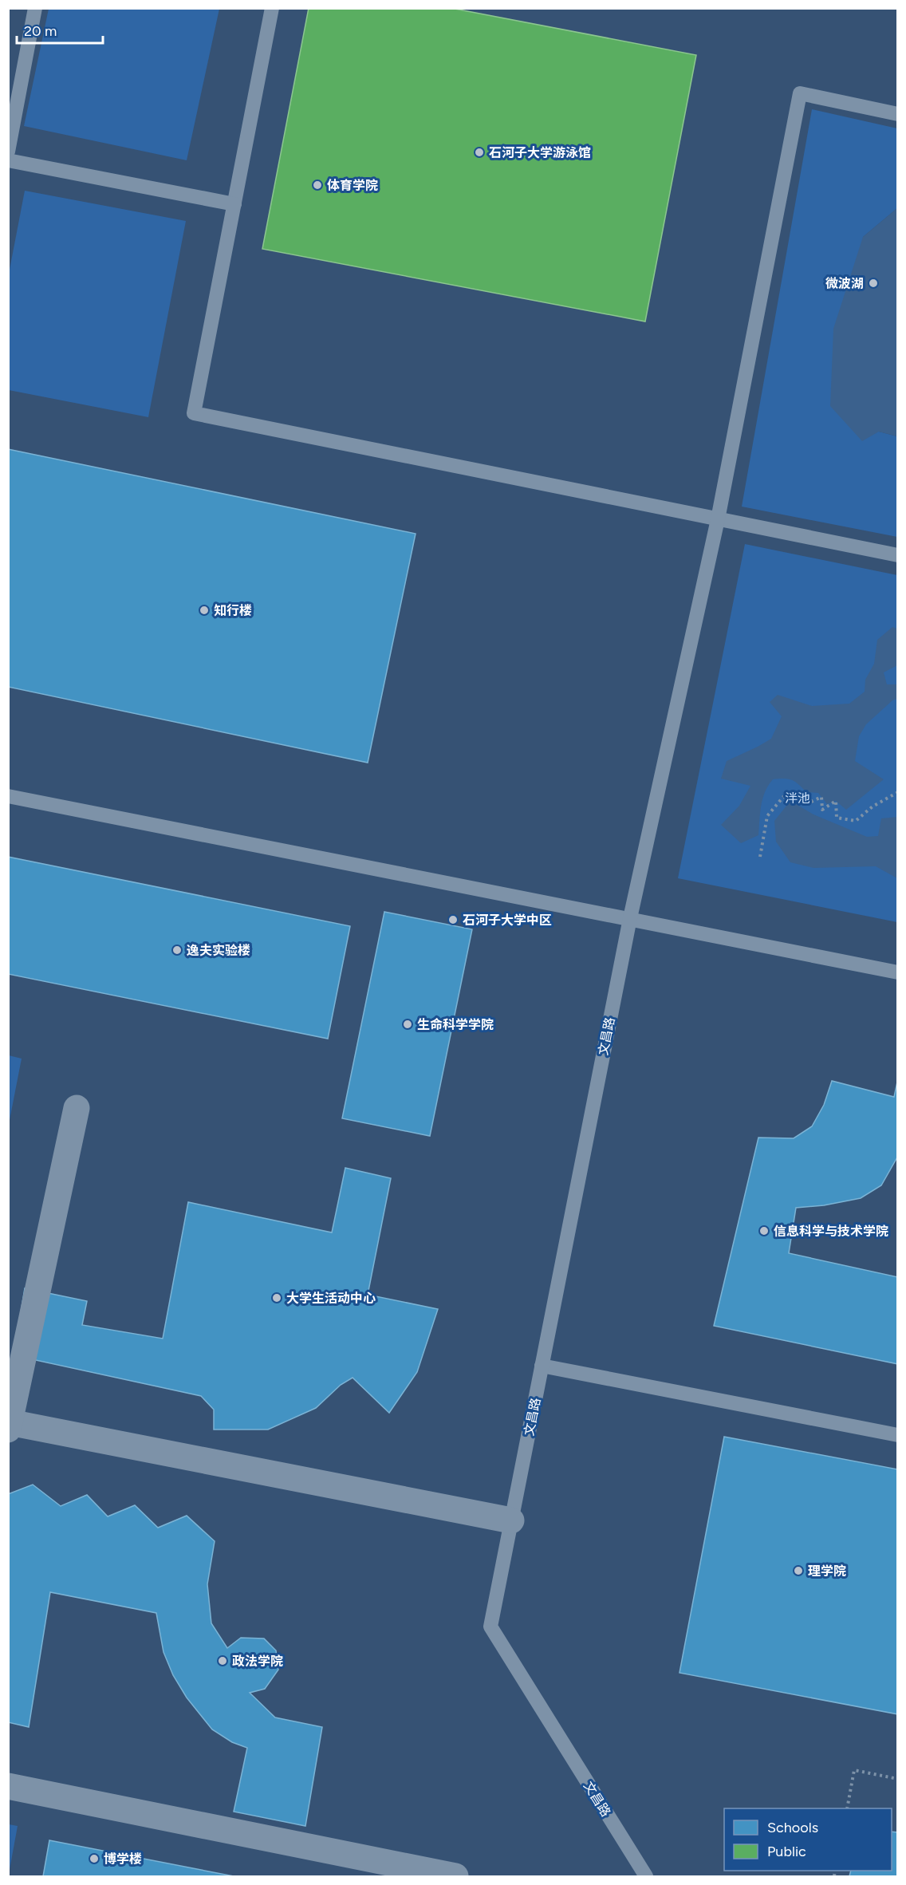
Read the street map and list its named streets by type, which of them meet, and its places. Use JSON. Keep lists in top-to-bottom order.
{
  "streets": {
    "lane": ["文昌路"]
  },
  "parks": ["泮池"],
  "places": [
    "石河子大学游泳馆",
    "体育学院",
    "微波湖",
    "知行楼",
    "石河子大学中区",
    "逸夫实验楼",
    "生命科学学院",
    "信息科学与技术学院",
    "大学生活动中心",
    "理学院",
    "政法学院",
    "博学楼"
  ],
  "legend": ["Schools", "Public"],
  "scale_bar": "20 m"
}
